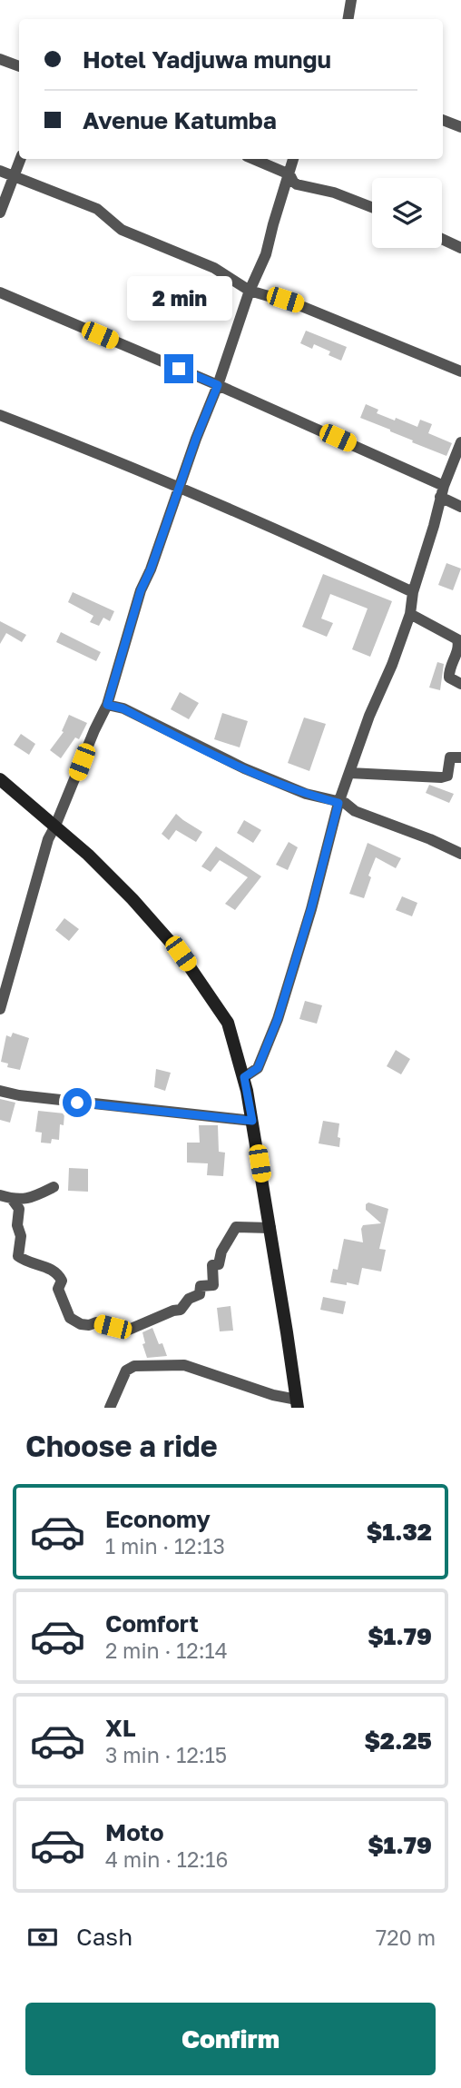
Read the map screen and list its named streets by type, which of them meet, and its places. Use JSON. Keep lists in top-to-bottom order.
{
  "page": {
    "banner": ["Hotel Yadjuwa mungu", "Avenue Katumba"],
    "bubble": "2 min",
    "heading": "Choose a ride",
    "list": [
      {
        "name": "Economy",
        "note": "1 min · 12:13",
        "value": "$1.32"
      },
      {
        "name": "Comfort",
        "note": "2 min · 12:14",
        "value": "$1.79"
      },
      {
        "name": "XL",
        "note": "3 min · 12:15",
        "value": "$2.25"
      },
      {
        "name": "Moto",
        "note": "4 min · 12:16",
        "value": "$1.79"
      }
    ],
    "pay": ["Cash", "720 m"],
    "buttons": "Confirm"
  }
}
